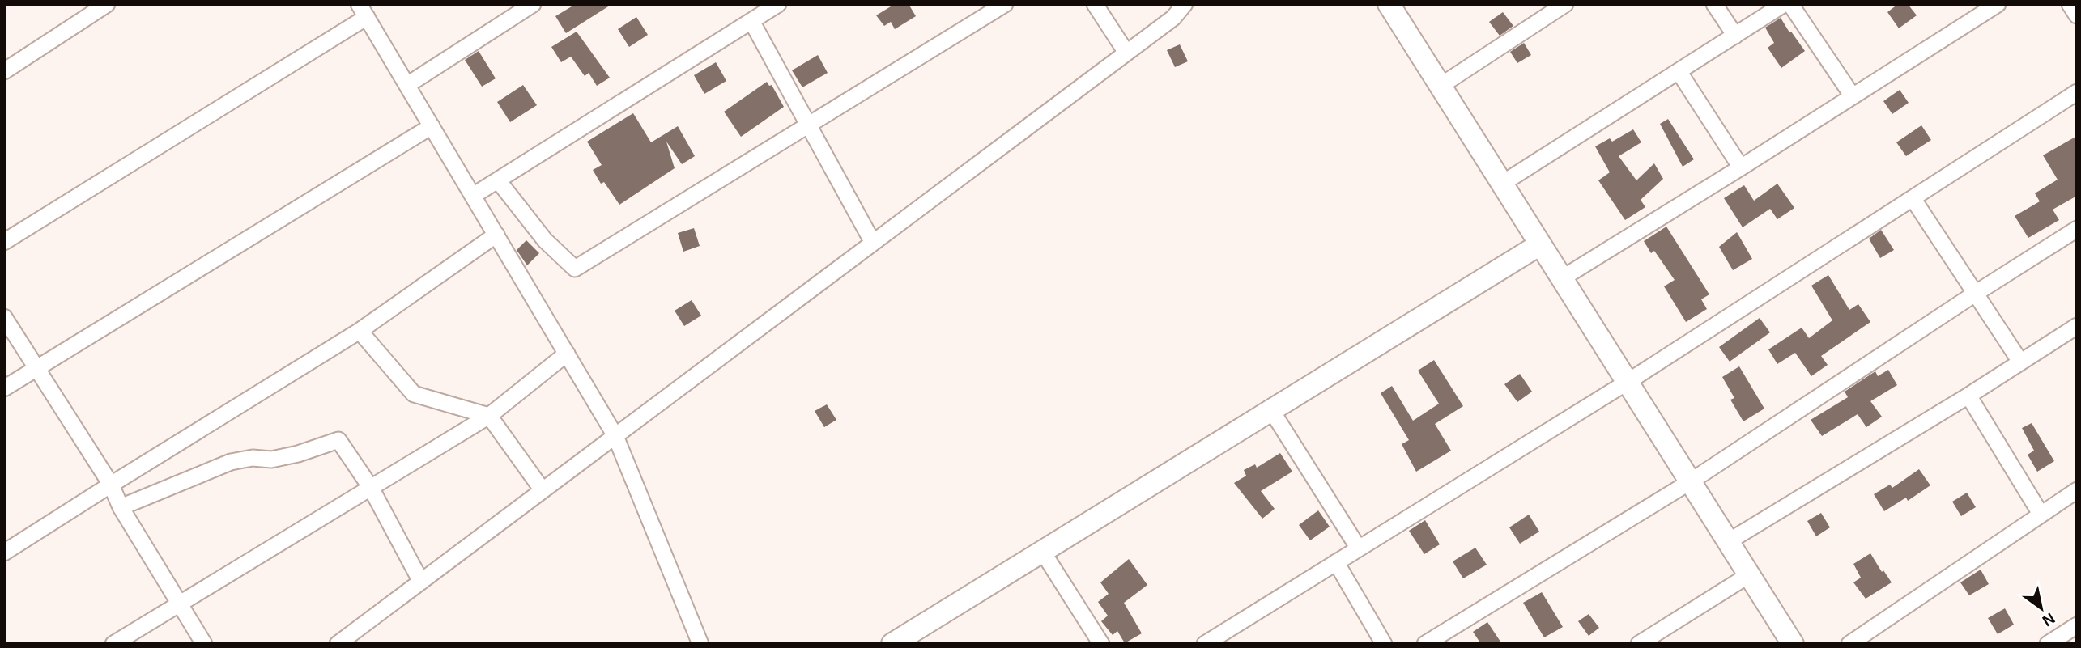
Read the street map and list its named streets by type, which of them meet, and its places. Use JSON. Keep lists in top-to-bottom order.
{
  "north": "bottom right"
}
